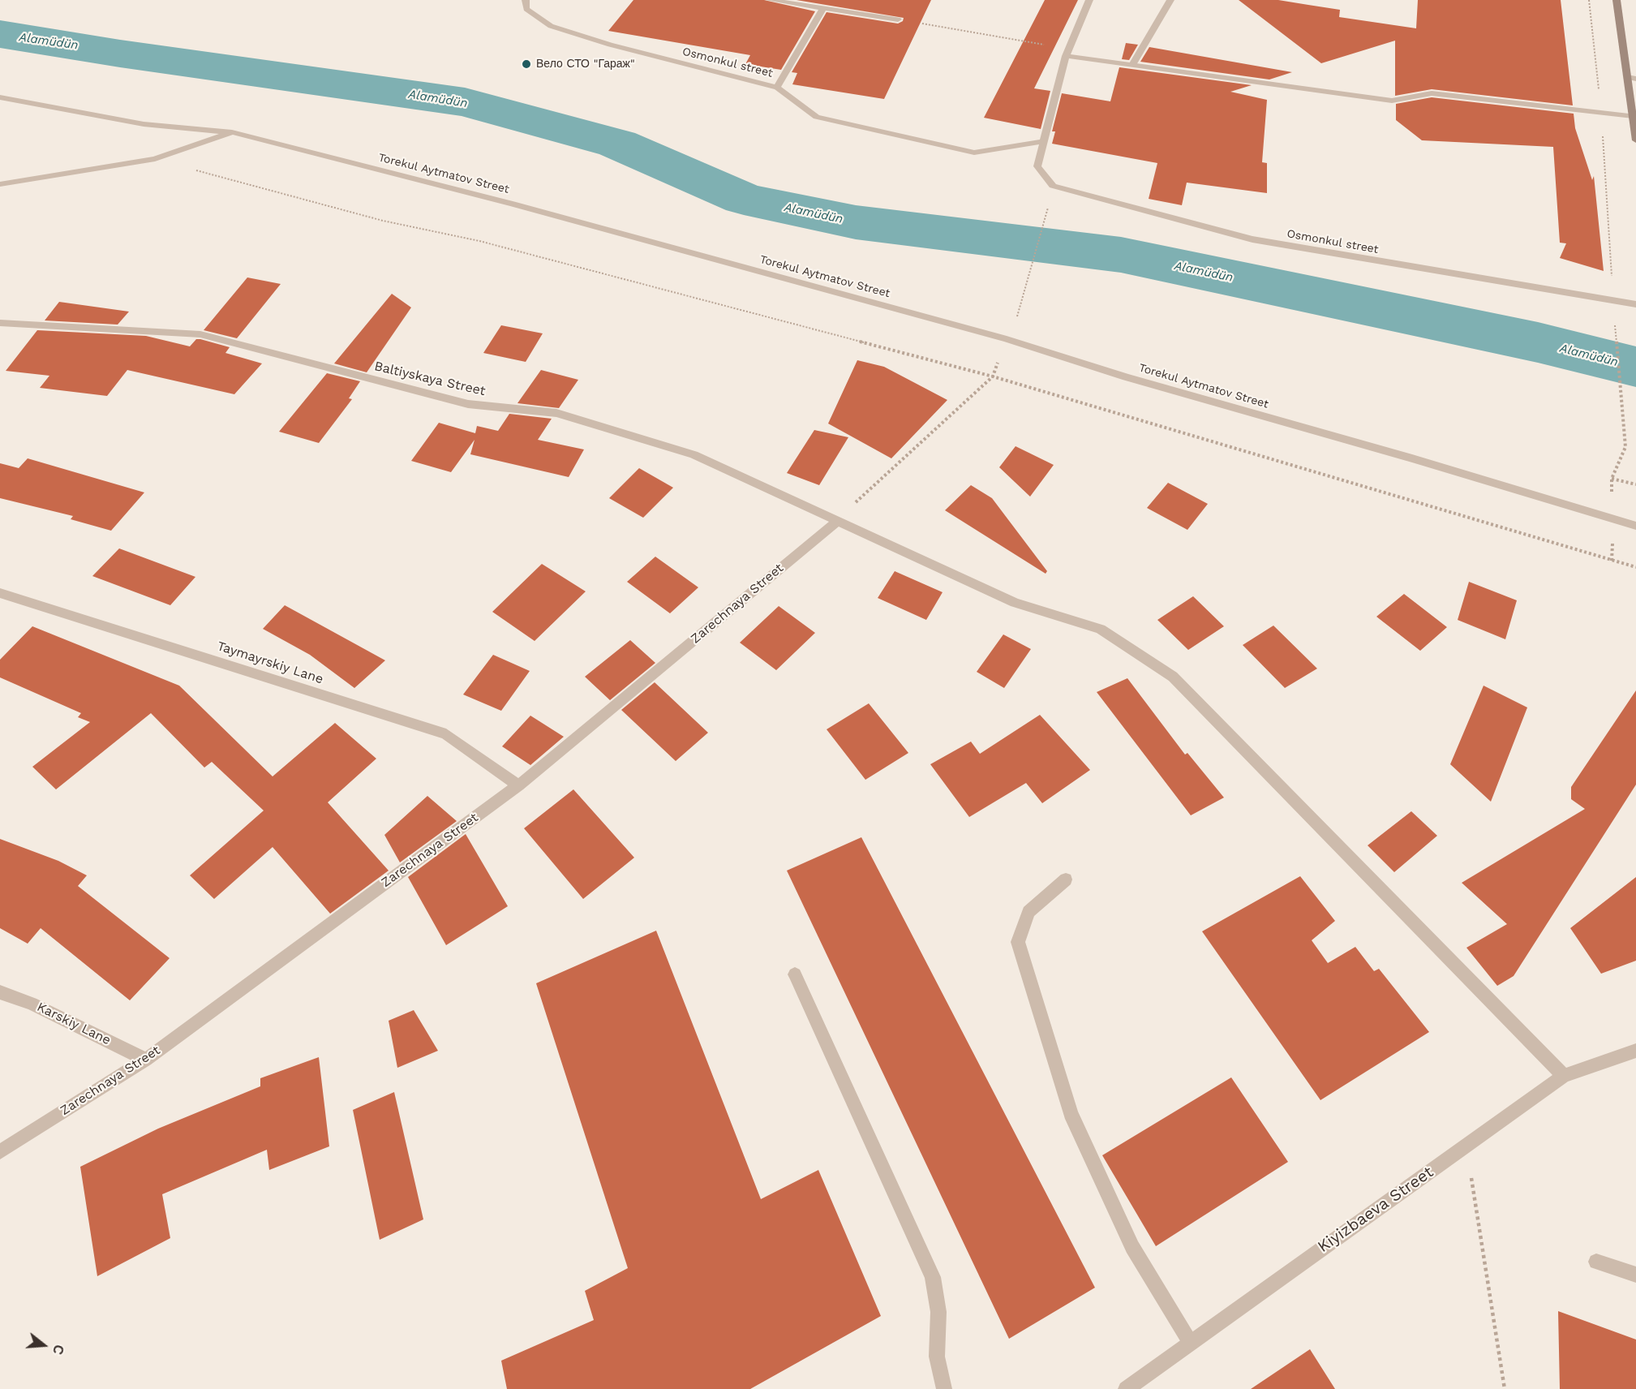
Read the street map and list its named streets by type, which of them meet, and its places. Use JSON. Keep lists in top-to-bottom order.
{
  "streets": {
    "street": [
      "Osmonkul street",
      "Torekul Aytmatov Street",
      "Baltiyskaya Street",
      "Zarechnaya Street",
      "Taymayrskiy Lane",
      "Karskiy Lane",
      "Kiyizbaeva Street"
    ]
  },
  "crossings": [
    ["Baltiyskaya Street", "Zarechnaya Street"],
    ["Baltiyskaya Street", "Kiyizbaeva Street"],
    ["Zarechnaya Street", "Taymayrskiy Lane"],
    ["Zarechnaya Street", "Karskiy Lane"]
  ],
  "water": ["Alamüdün"],
  "places": ["Вело СТО \"Гараж\""],
  "north": "right"
}
